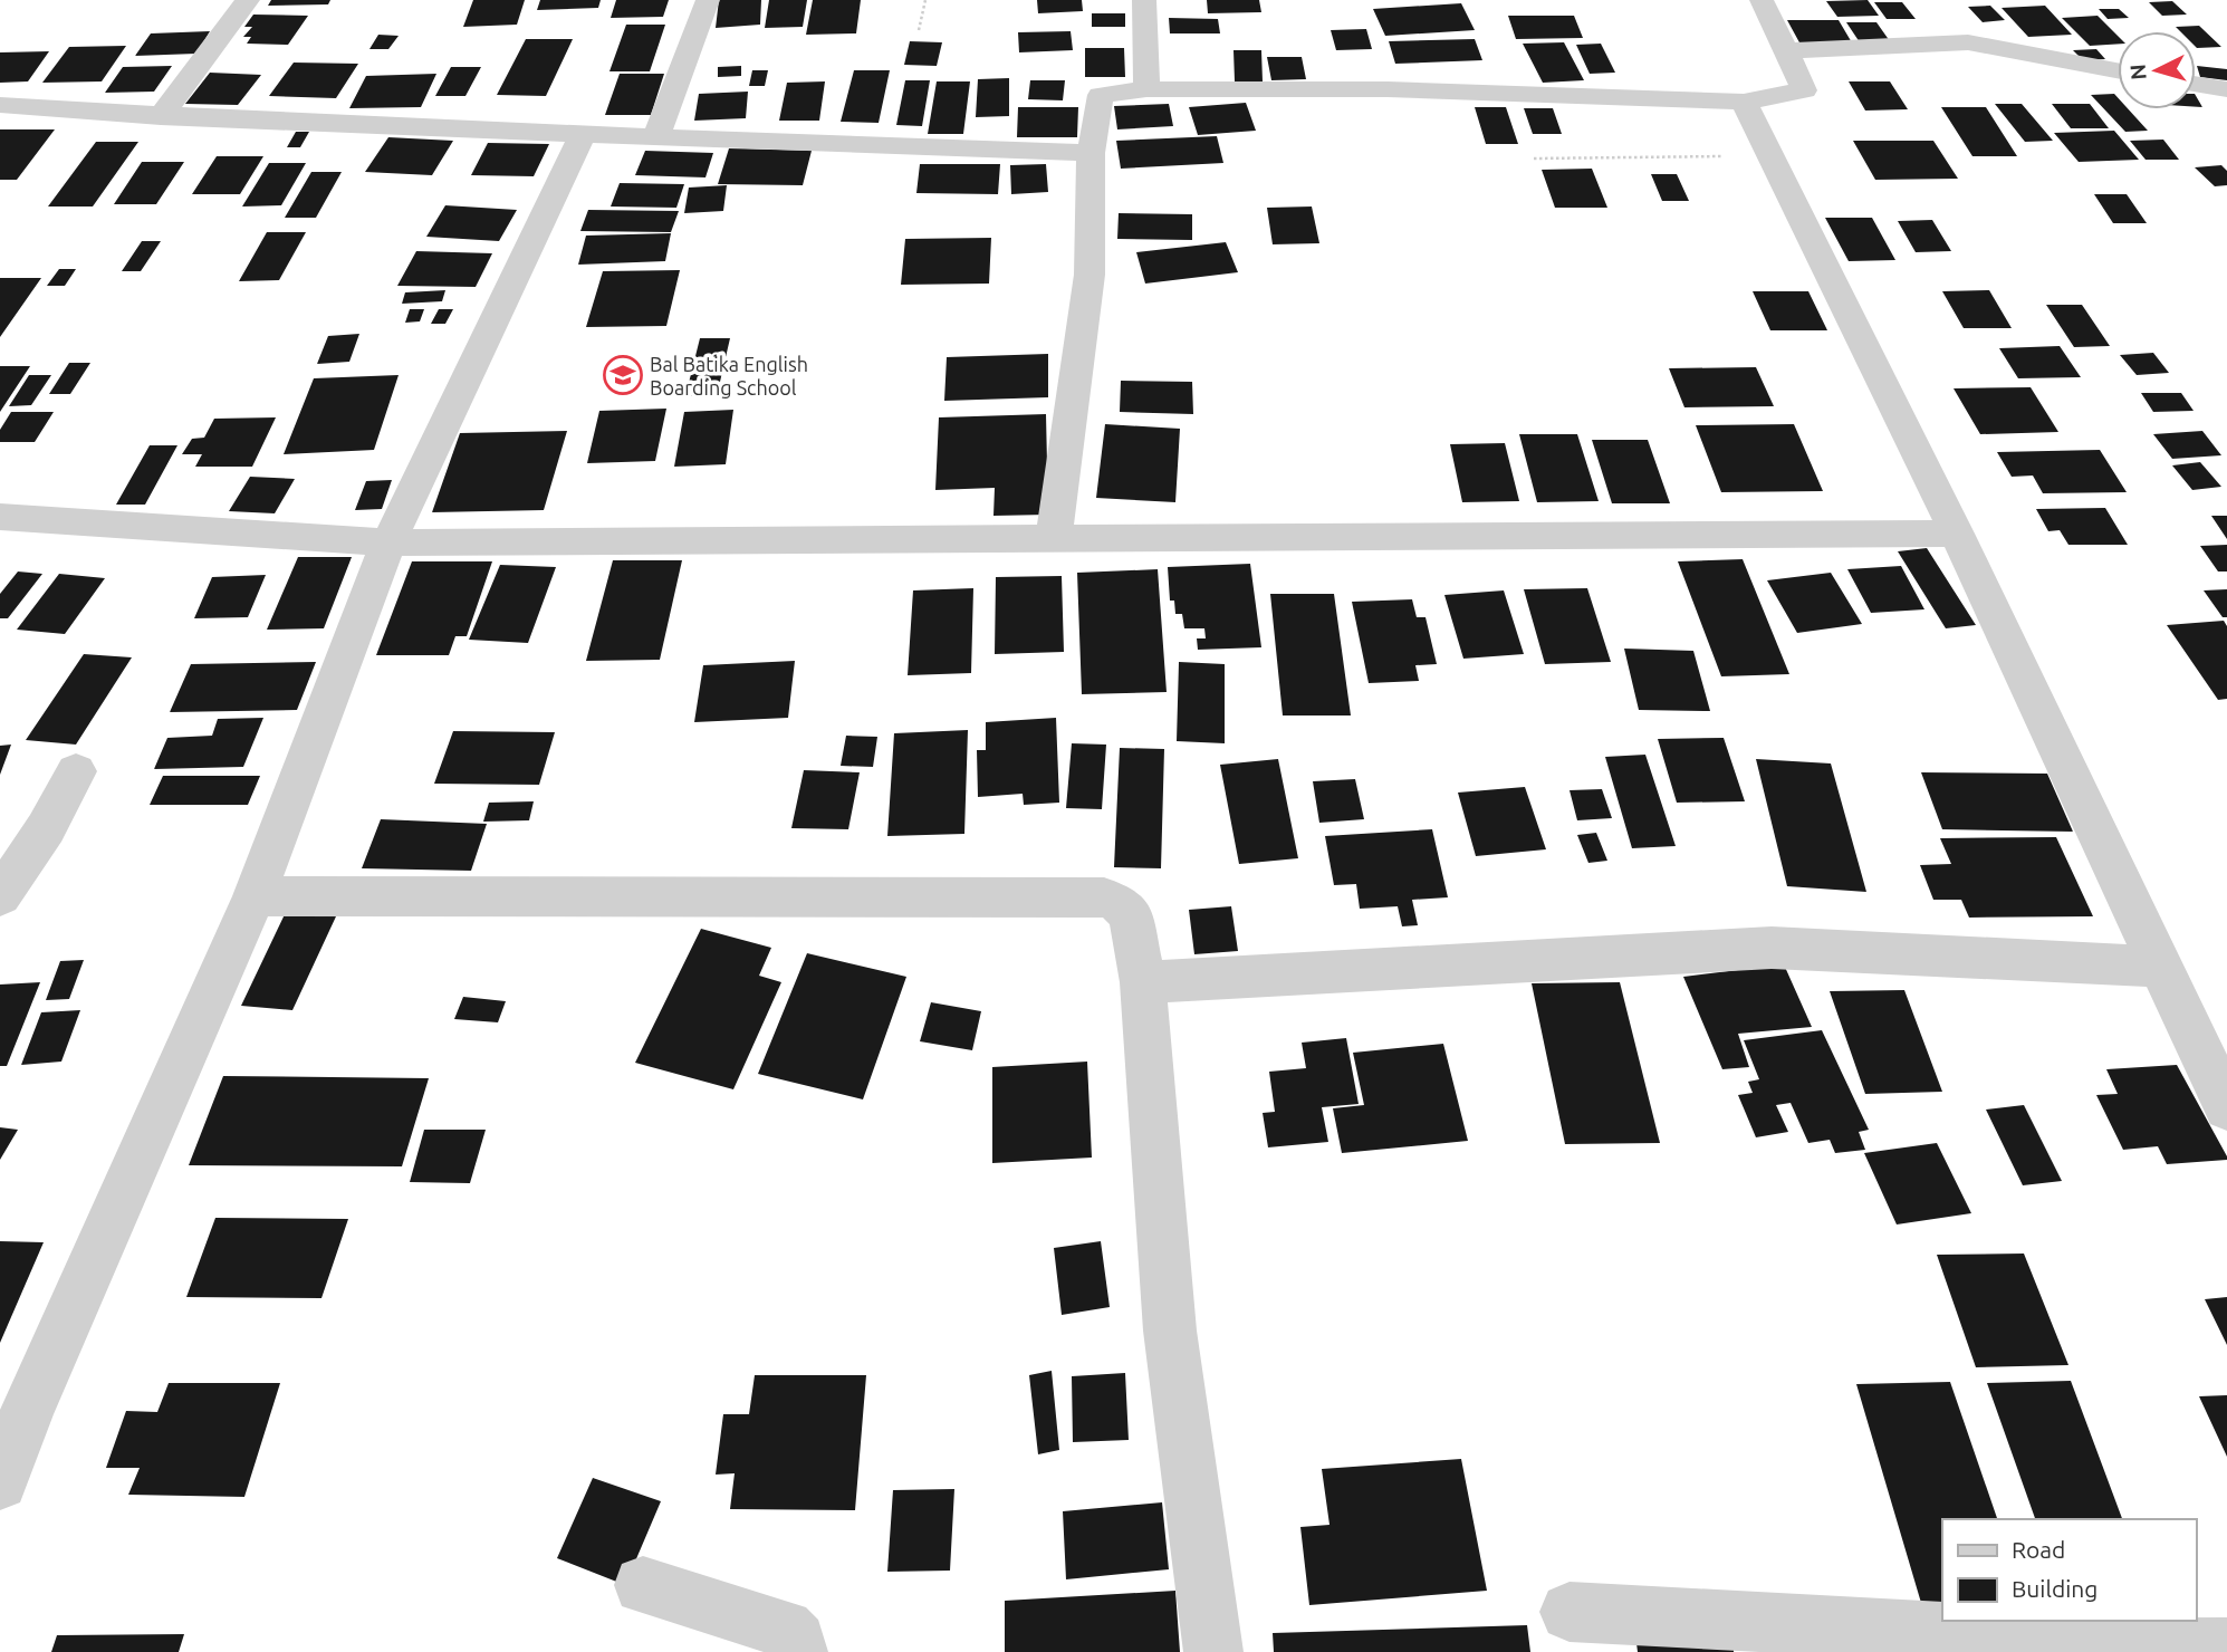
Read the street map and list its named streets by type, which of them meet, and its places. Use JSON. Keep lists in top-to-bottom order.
{
  "places": {
    "school or university": ["Bal Batika English Boarding School"]
  },
  "legend": ["Road", "Building"],
  "north": "left"
}
